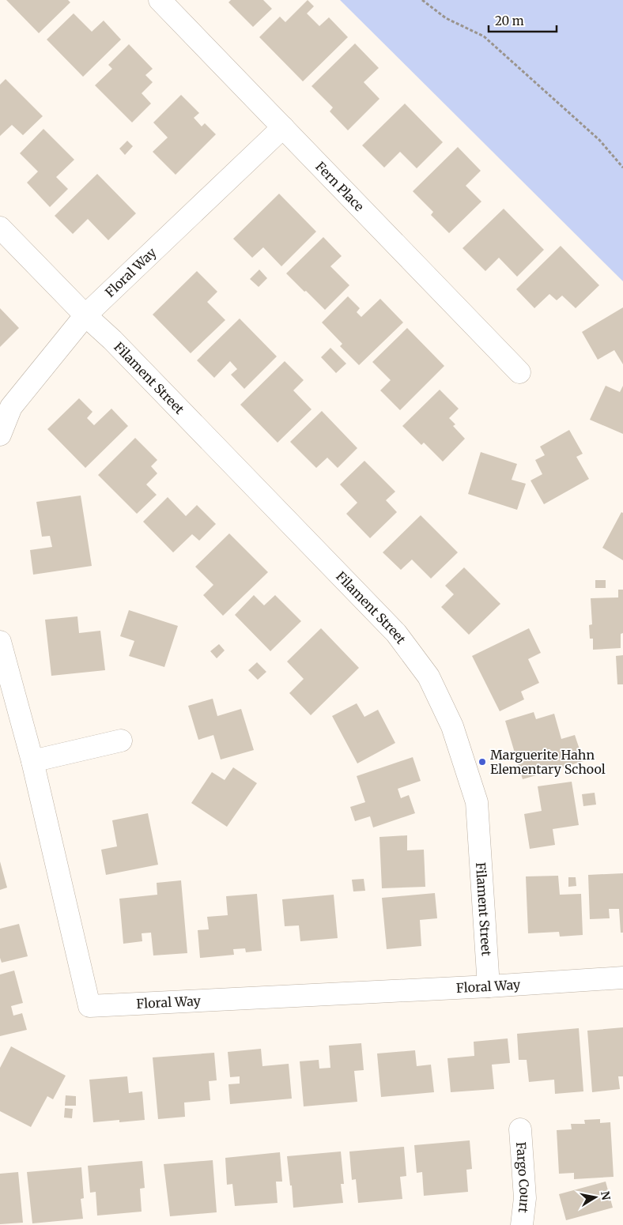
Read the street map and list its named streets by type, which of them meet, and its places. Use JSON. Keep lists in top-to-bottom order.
{
  "streets": {
    "street": [
      "Fern Place",
      "Floral Way",
      "Filament Street",
      "Fargo Court"
    ]
  },
  "crossings": [
    ["Fern Place", "Floral Way"],
    ["Floral Way", "Filament Street"]
  ],
  "places": ["Marguerite Hahn Elementary School"],
  "scale_bar": "20 m",
  "north": "right"
}
